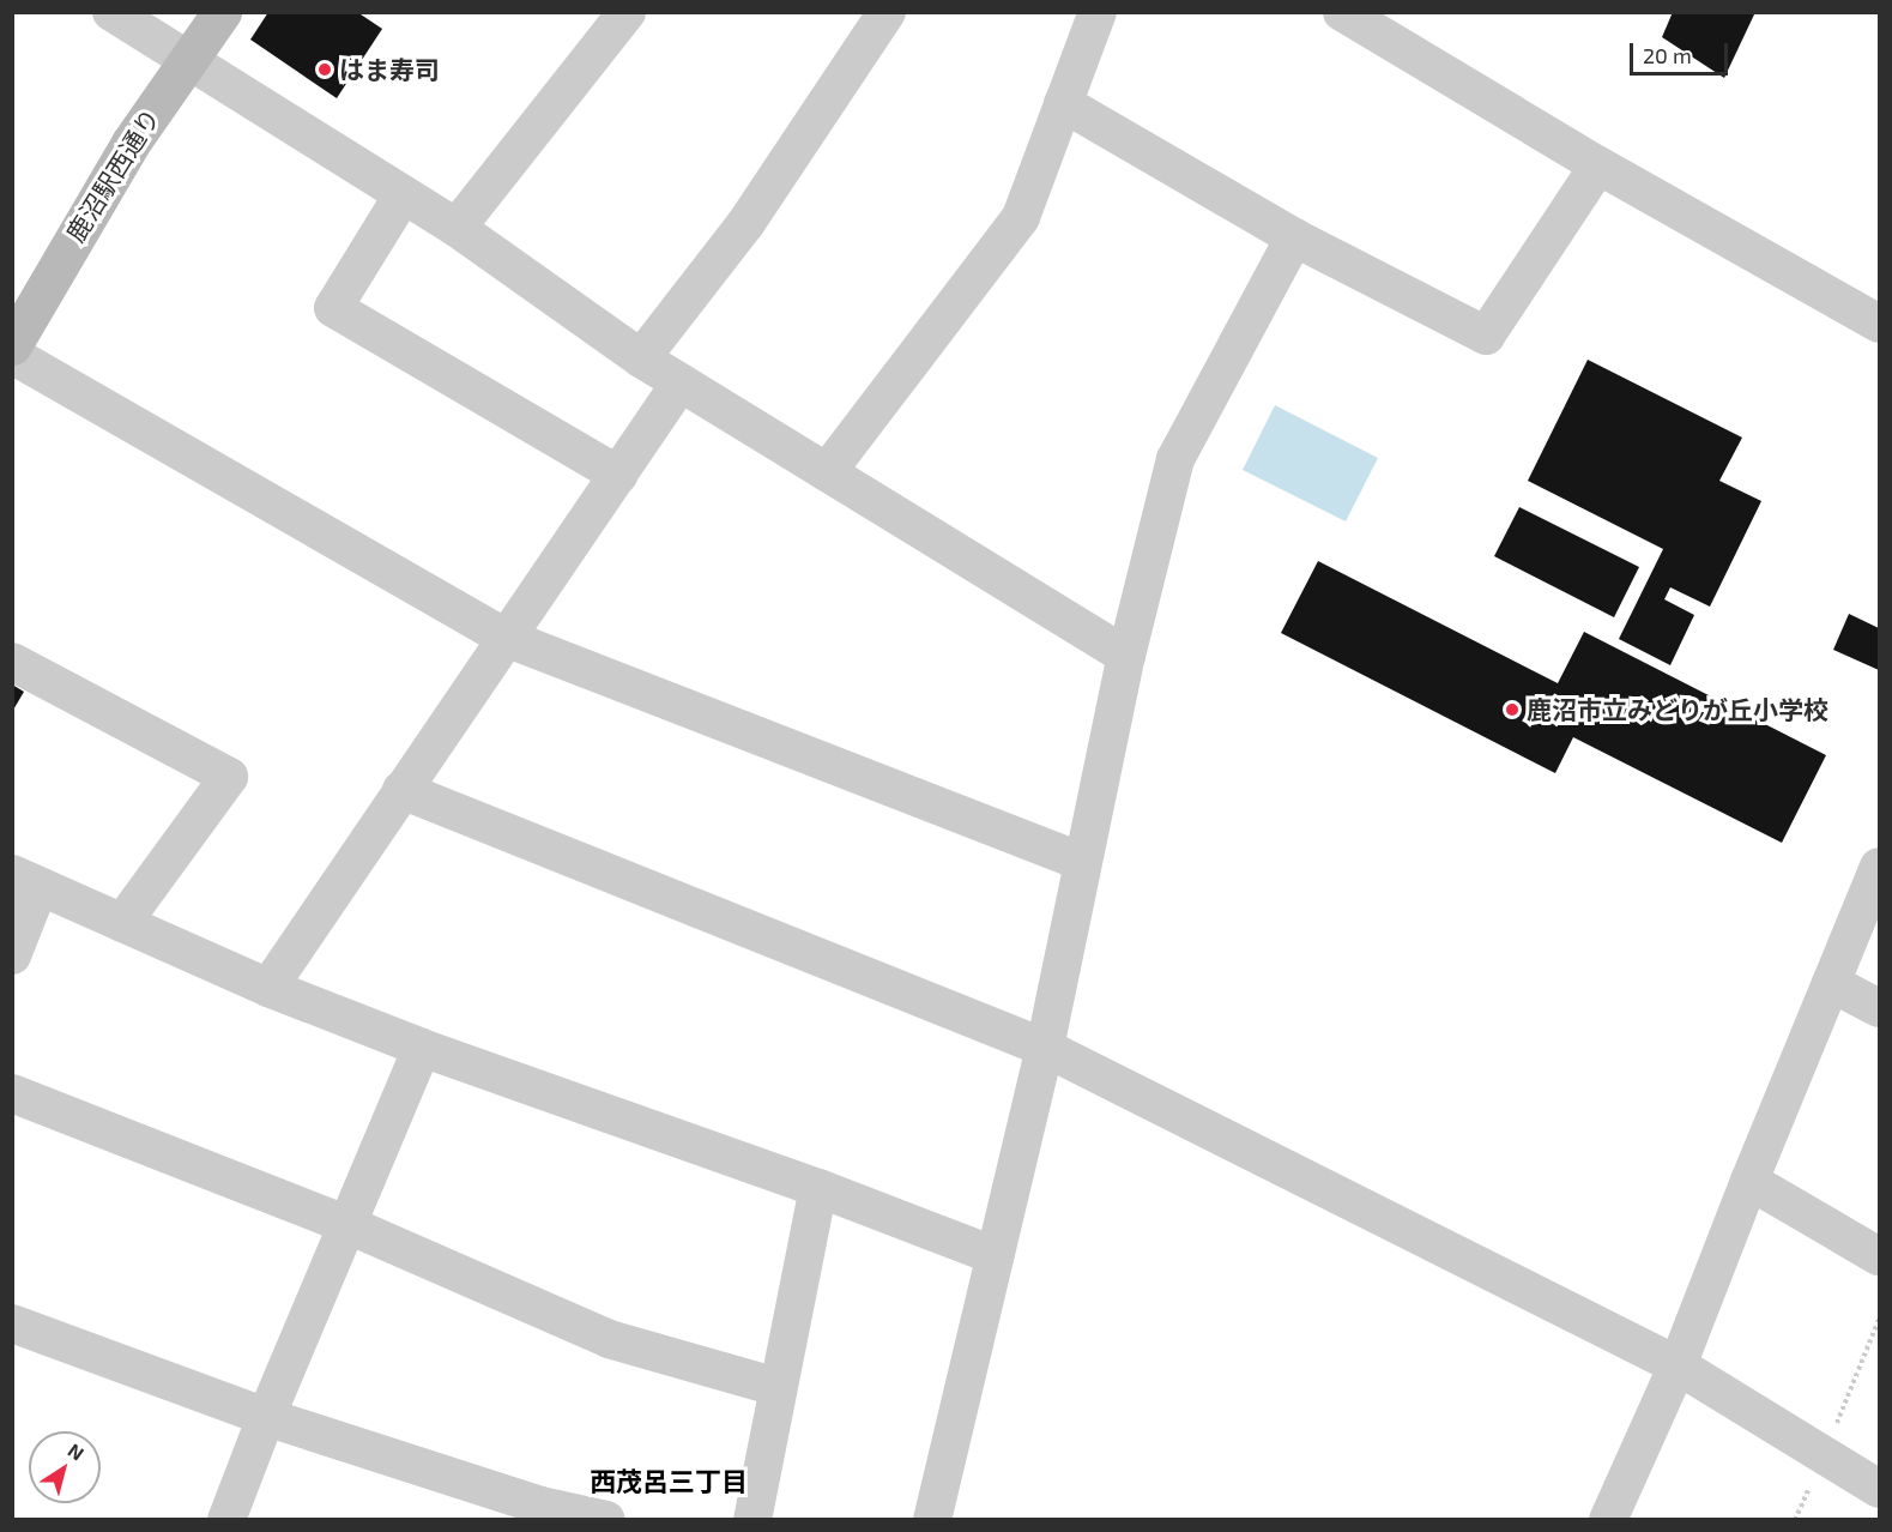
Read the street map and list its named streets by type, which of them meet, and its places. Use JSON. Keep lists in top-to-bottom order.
{
  "streets": {
    "street": ["鹿沼駅西通り"]
  },
  "districts": ["西茂呂三丁目"],
  "places": ["はま寿司", "鹿沼市立みどりが丘小学校"],
  "scale_bar": "20 m",
  "north": "top right"
}
